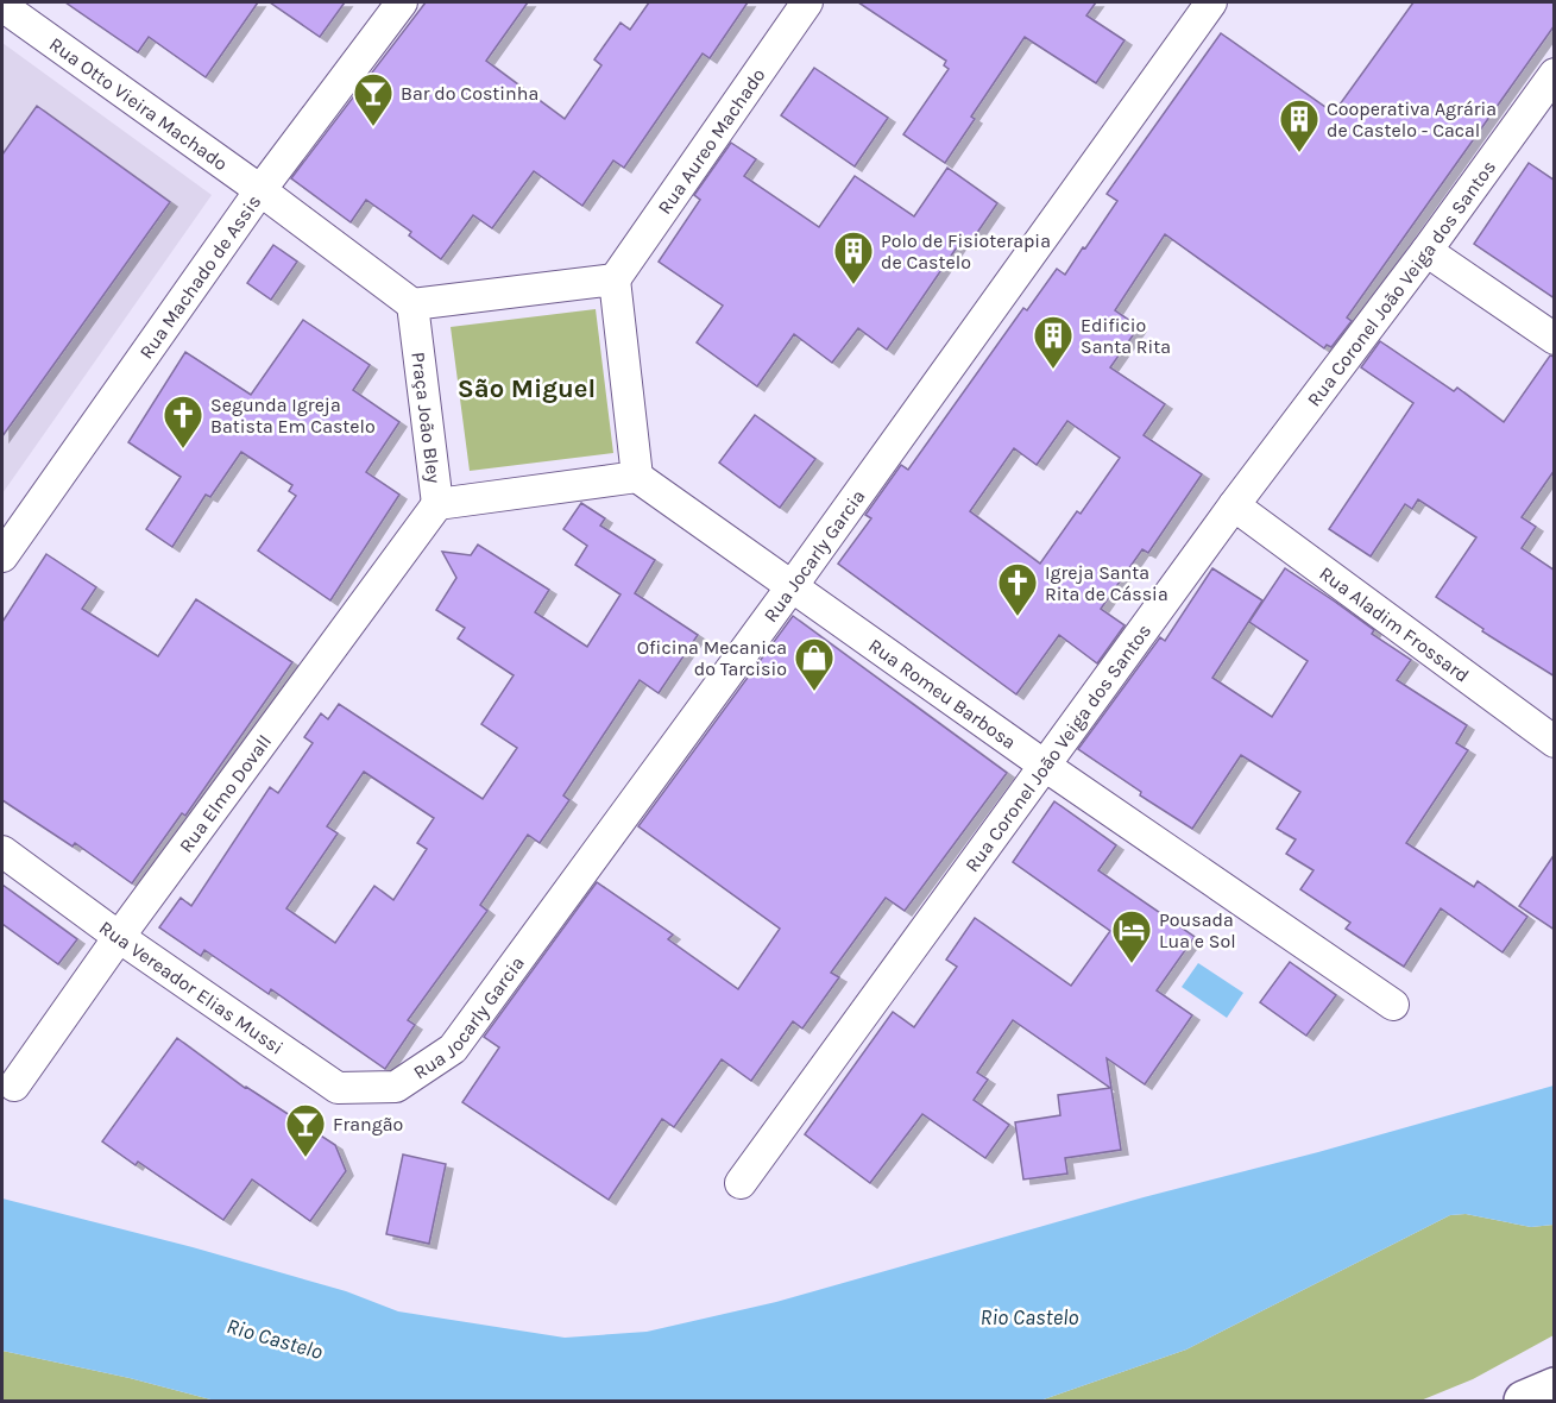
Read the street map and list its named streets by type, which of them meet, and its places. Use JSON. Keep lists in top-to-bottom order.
{
  "streets": {
    "street": [
      "Rua Otto Vieira Machado",
      "Rua Aureo Machado",
      "Rua Machado de Assis",
      "Rua Coronel João Veiga dos Santos",
      "Praça João Bley",
      "Rua Jocarly Garcia",
      "Rua Aladim Frossard",
      "Rua Romeu Barbosa",
      "Rua Elmo Dovall",
      "Rua Vereador Elias Mussi"
    ]
  },
  "crossings": [
    ["Rua Otto Vieira Machado", "Rua Machado de Assis"],
    ["Rua Otto Vieira Machado", "Praça João Bley"],
    ["Rua Coronel João Veiga dos Santos", "Rua Aladim Frossard"],
    ["Rua Coronel João Veiga dos Santos", "Rua Romeu Barbosa"],
    ["Praça João Bley", "Rua Romeu Barbosa"],
    ["Praça João Bley", "Rua Elmo Dovall"],
    ["Rua Jocarly Garcia", "Rua Romeu Barbosa"],
    ["Rua Jocarly Garcia", "Rua Vereador Elias Mussi"],
    ["Rua Elmo Dovall", "Rua Vereador Elias Mussi"]
  ],
  "districts": ["São Miguel"],
  "water": ["Rio Castelo"],
  "places": {
    "bar": ["Bar do Costinha", "Frangão"],
    "building": ["Cooperativa Agrária de Castelo - Cacal", "Polo de Fisioterapia de Castelo", "Edificio Santa Rita"],
    "church": ["Segunda Igreja Batista Em Castelo", "Igreja Santa Rita de Cássia"],
    "shop": ["Oficina Mecanica do Tarcisio"],
    "hotel": ["Pousada Lua e Sol"]
  }
}
